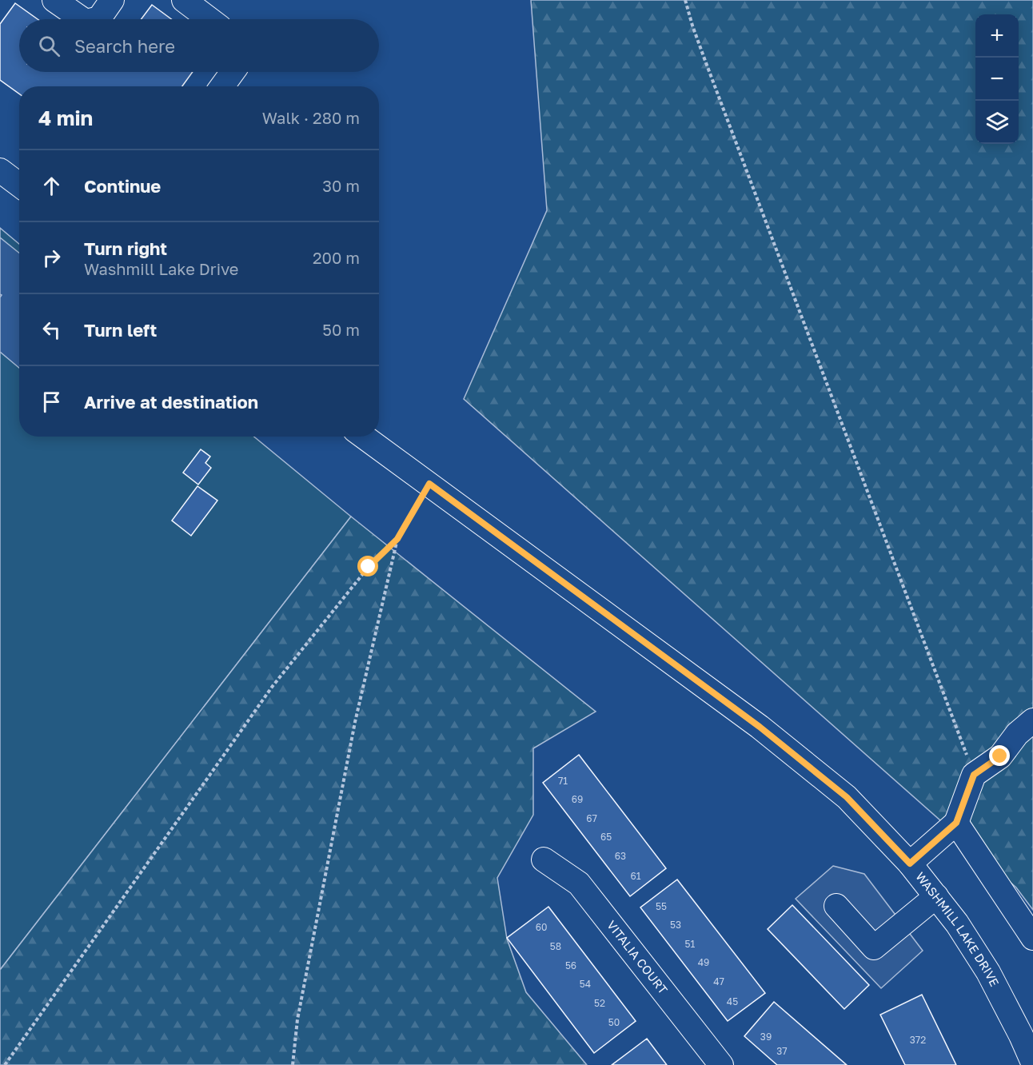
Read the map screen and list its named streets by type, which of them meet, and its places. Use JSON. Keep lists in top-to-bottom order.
{
  "streets": {
    "street": ["WASHMILL LAKE DRIVE", "VITALIA COURT"]
  },
  "house_numbers": [
    "71",
    "69",
    "67",
    "65",
    "63",
    "61",
    "55",
    "53",
    "60",
    "51",
    "58",
    "49",
    "56",
    "47",
    "54",
    "45",
    "52",
    "50",
    "39",
    "372",
    "37"
  ],
  "page": {
    "map_buttons": ["+", "−"],
    "search": "Search here",
    "heading": ["4 min", "Walk · 280 m"],
    "list": [
      ["Continue", "30 m"],
      ["Turn right", "Washmill Lake Drive", "200 m"],
      ["Turn left", "50 m"],
      "Arrive at destination"
    ]
  }
}
